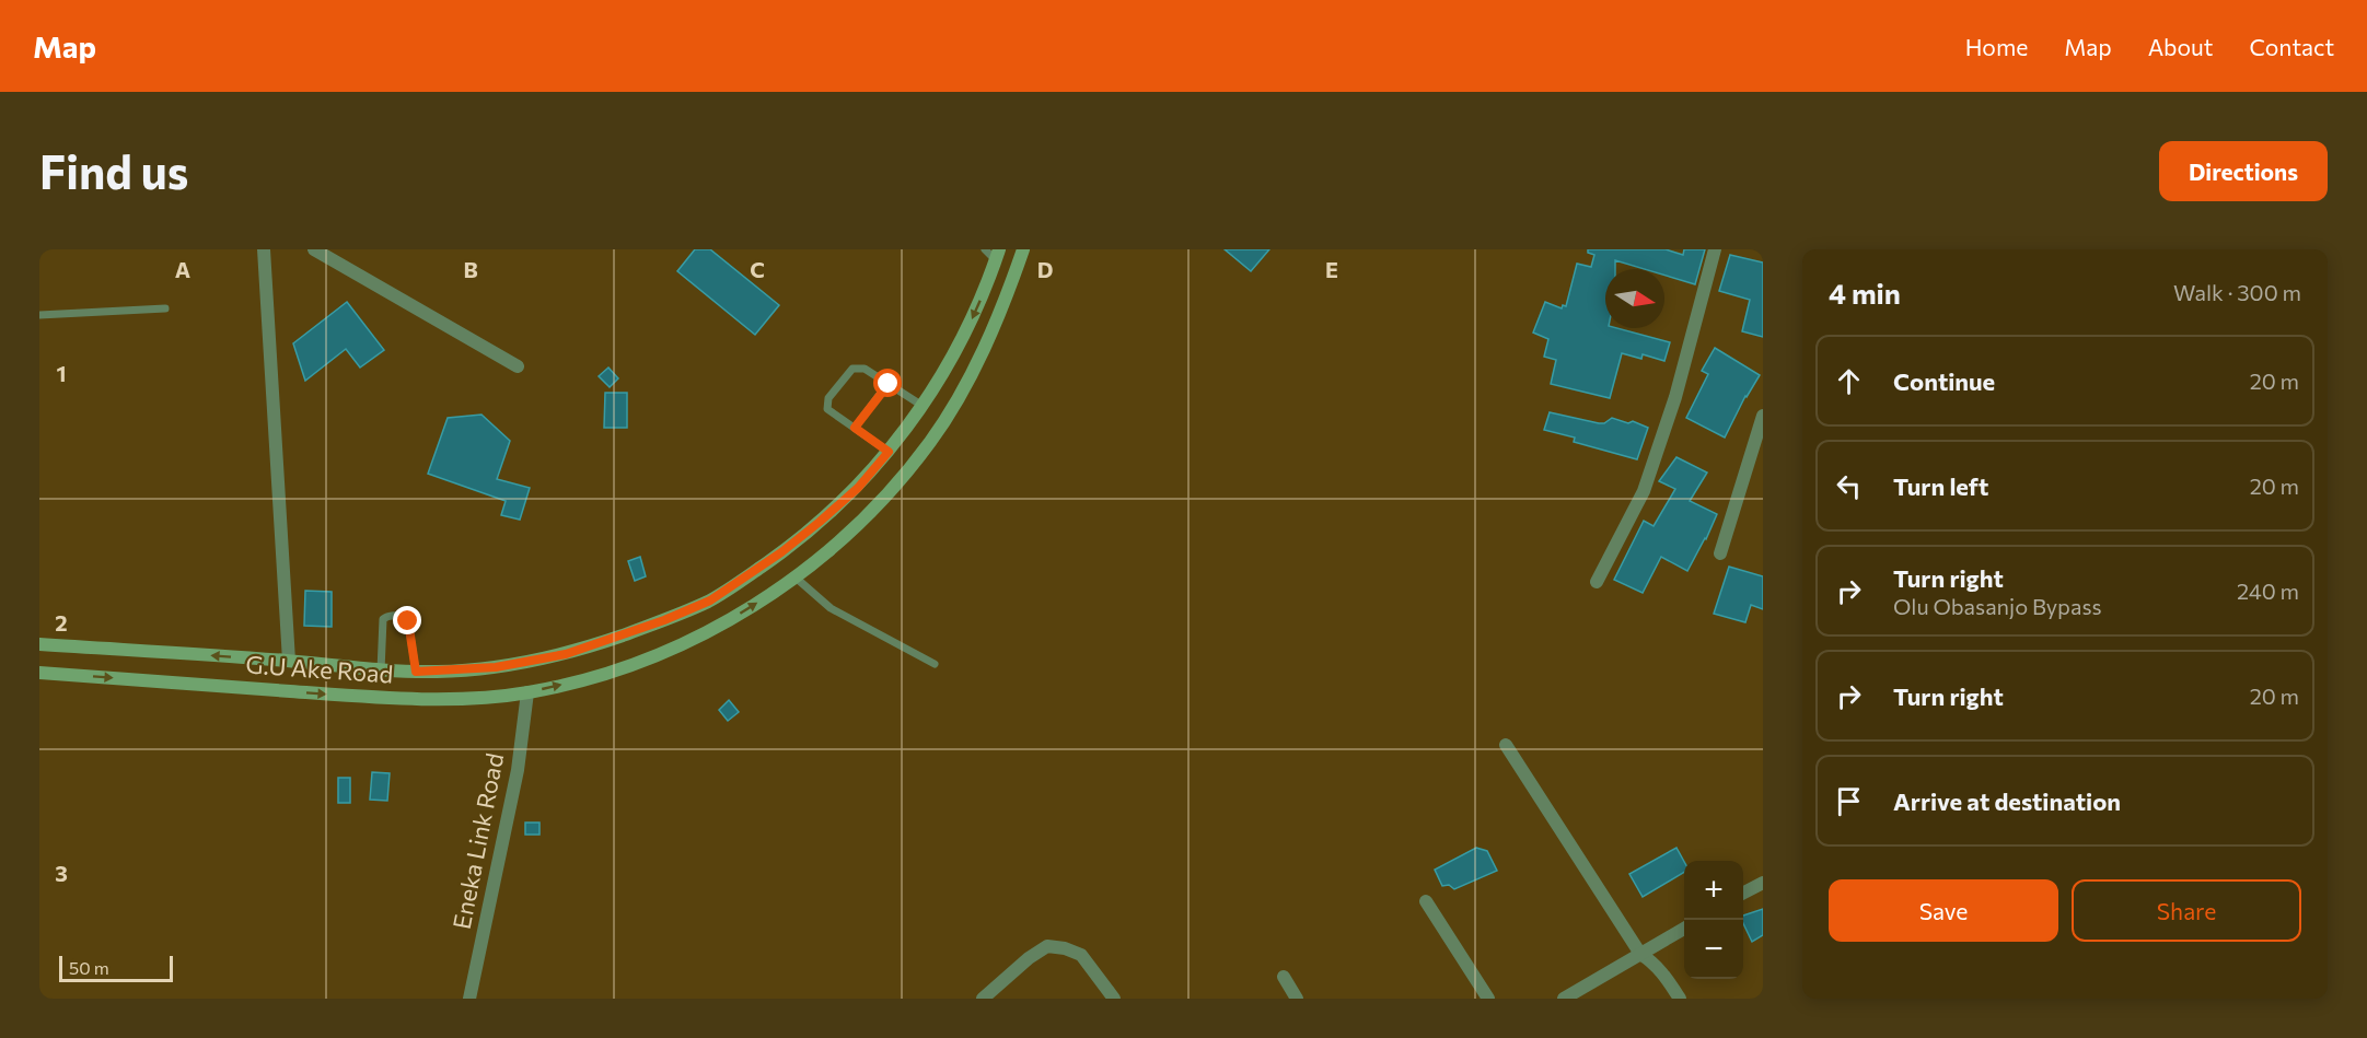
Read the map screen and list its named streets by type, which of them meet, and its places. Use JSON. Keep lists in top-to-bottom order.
{
  "streets": {
    "main road": ["G.U Ake Road"],
    "street": ["Eneka Link Road"]
  },
  "crossings": [
    ["G.U Ake Road", "Eneka Link Road"]
  ],
  "scale_bar": "50 m",
  "north": "right",
  "page": {
    "header": "Map",
    "nav": [
      "Home",
      "Map",
      "About",
      "Contact"
    ],
    "buttons": [
      "Directions",
      ["Save", "Share"]
    ],
    "title": "Find us",
    "heading": ["4 min", "Walk · 300 m"],
    "list": [
      ["Continue", "20 m"],
      ["Turn left", "20 m"],
      ["Turn right", "Olu Obasanjo Bypass", "240 m"],
      ["Turn right", "20 m"],
      "Arrive at destination"
    ],
    "map_buttons": ["+", "−"],
    "scale": "50 m"
  },
  "grid": {
    "columns": [
      "A",
      "B",
      "C",
      "D",
      "E"
    ],
    "rows": ["1", "2", "3"]
  }
}
